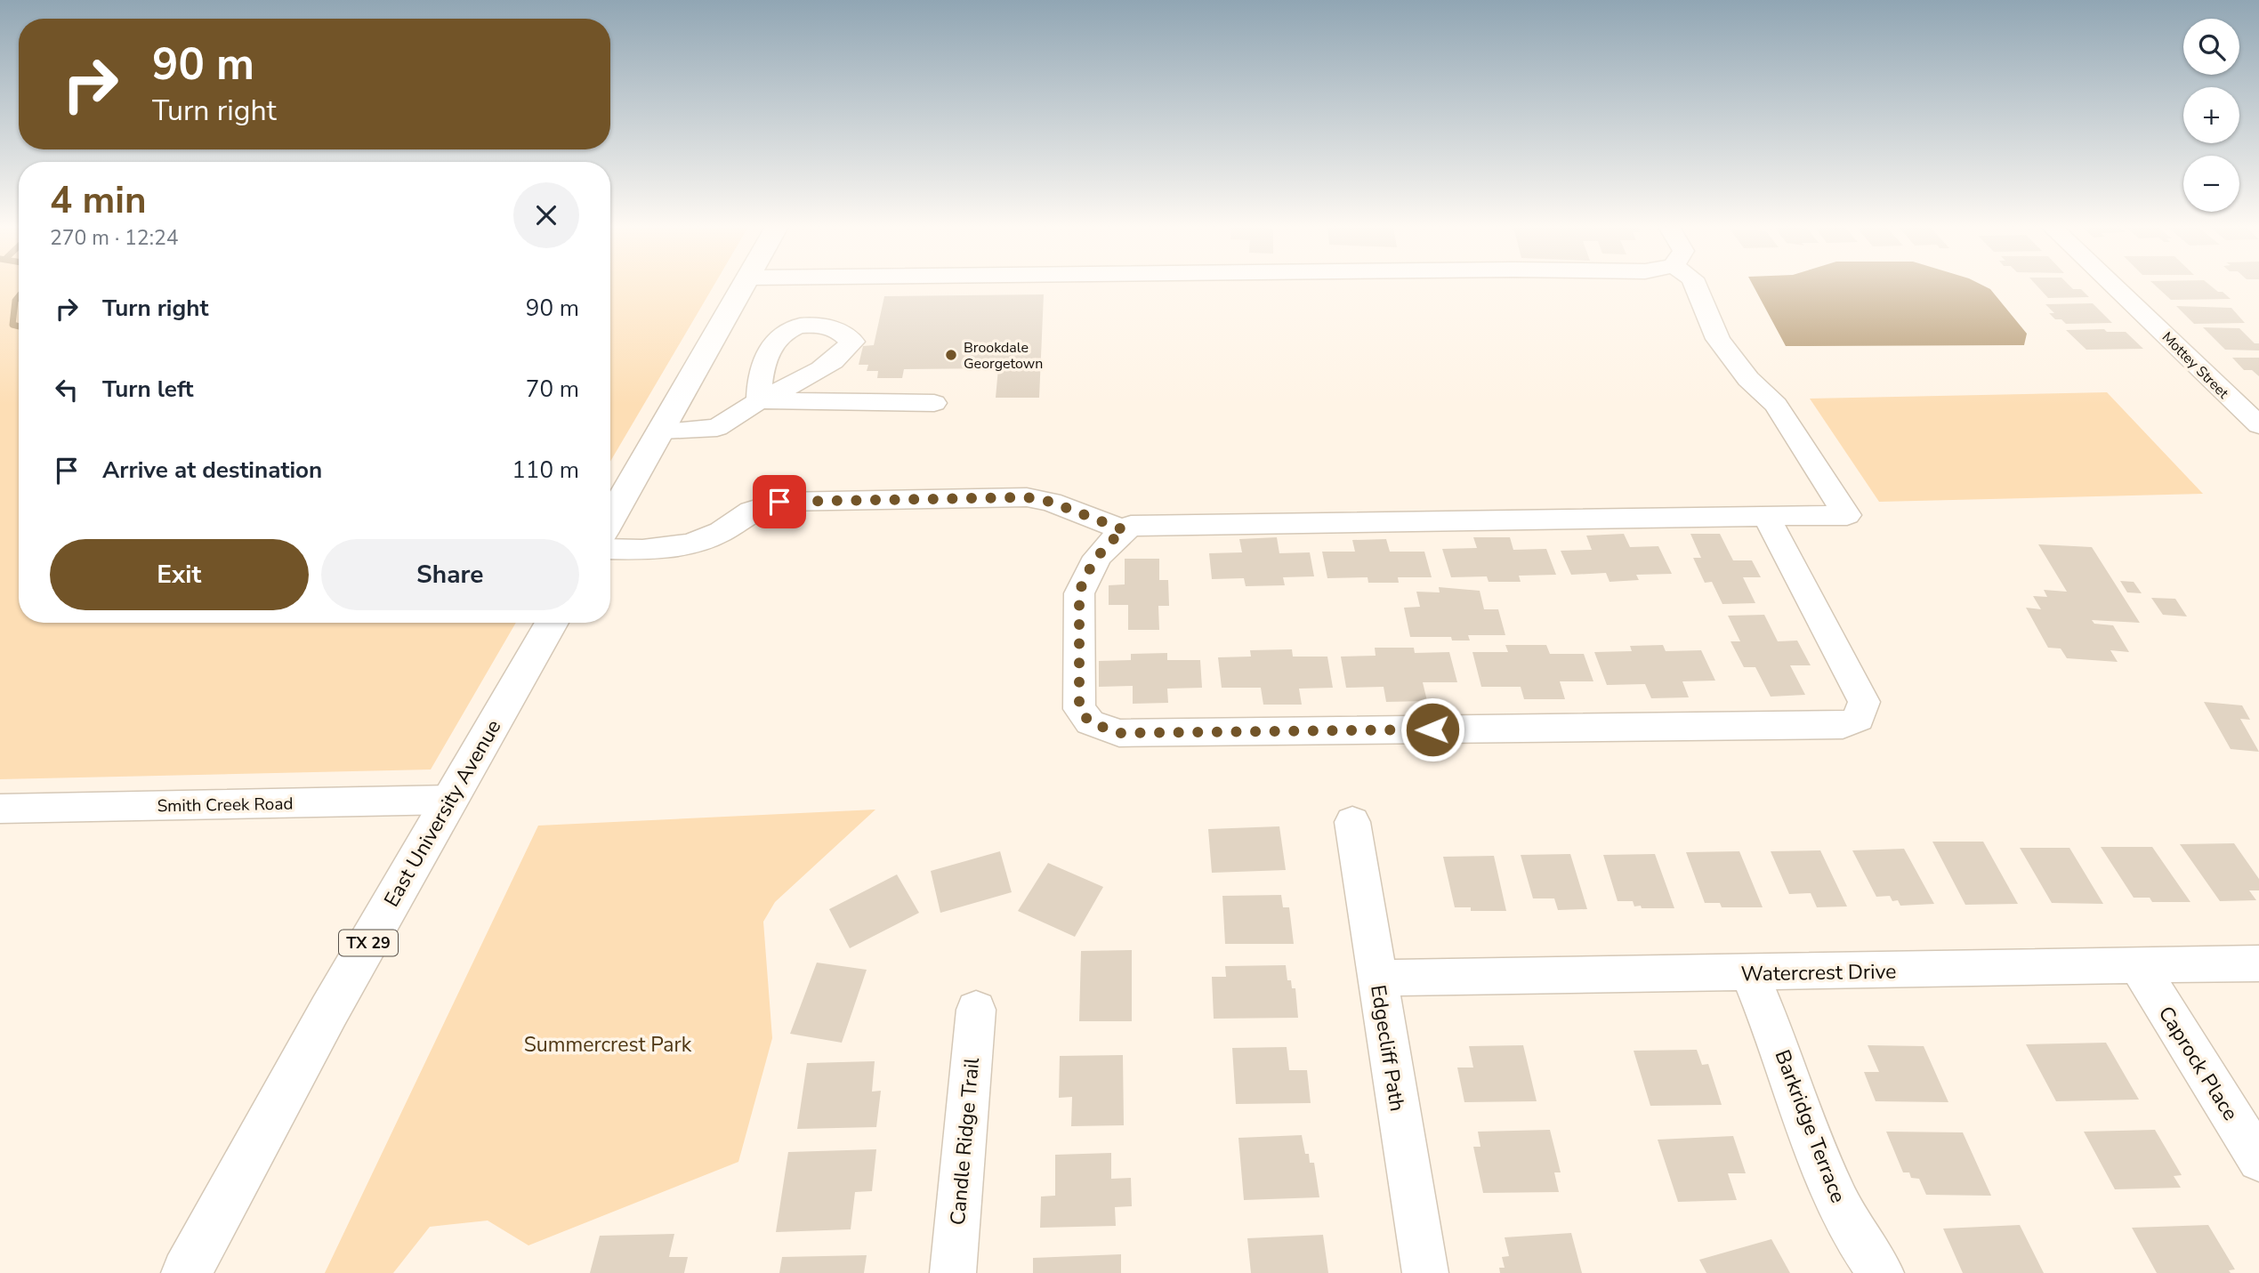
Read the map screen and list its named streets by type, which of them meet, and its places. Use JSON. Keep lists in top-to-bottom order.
{
  "streets": {
    "main road": ["East University Avenue", "TX 29"],
    "street": [
      "Mottey Street",
      "Smith Creek Road",
      "Watercrest Drive",
      "Edgecliff Path",
      "Caprock Place",
      "Barkridge Terrace",
      "Candle Ridge Trail"
    ]
  },
  "crossings": [
    ["Smith Creek Road", "East University Avenue"],
    ["Watercrest Drive", "Edgecliff Path"],
    ["Watercrest Drive", "Caprock Place"],
    ["Watercrest Drive", "Barkridge Terrace"]
  ],
  "parks": ["Summercrest Park"],
  "places": ["Brookdale Georgetown"],
  "page": {
    "map_buttons": ["+", "−"],
    "turn": ["90 m", "Turn right"],
    "heading": ["4 min", "270 m · 12:24"],
    "list": [
      {
        "name": "Turn right",
        "value": "90 m"
      },
      {
        "name": "Turn left",
        "value": "70 m"
      },
      {
        "name": "Arrive at destination",
        "value": "110 m"
      }
    ],
    "buttons": ["Exit", "Share"]
  }
}
